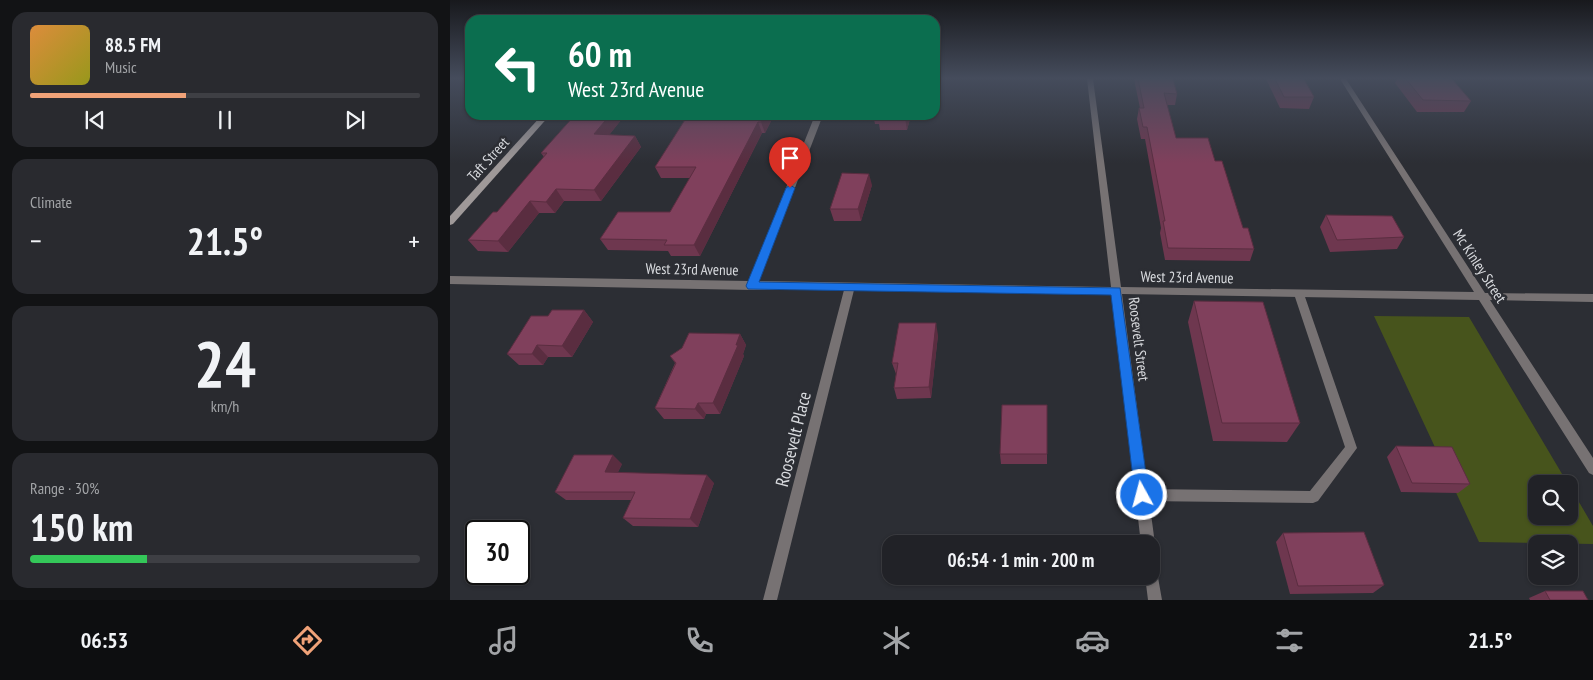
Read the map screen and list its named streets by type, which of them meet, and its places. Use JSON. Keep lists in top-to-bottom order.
{
  "streets": {
    "street": [
      "Taft Street",
      "Mc Kinley Street",
      "West 23rd Avenue",
      "Roosevelt Street",
      "Roosevelt Place"
    ]
  },
  "crossings": [
    ["Mc Kinley Street", "West 23rd Avenue"],
    ["West 23rd Avenue", "Roosevelt Street"],
    ["West 23rd Avenue", "Roosevelt Place"]
  ],
  "page": {
    "turn": ["60 m", "West 23rd Avenue"],
    "song": ["88.5 FM", "Music"],
    "tile": [
      "Climate",
      ["24", "km/h"],
      ["Range · 30%", "150 km"]
    ],
    "heat": ["−", "21.5°", "+"],
    "limit": "30",
    "trip": "06:54 · 1 min · 200 m",
    "tabs": ["06:53", "21.5°"]
  }
}
